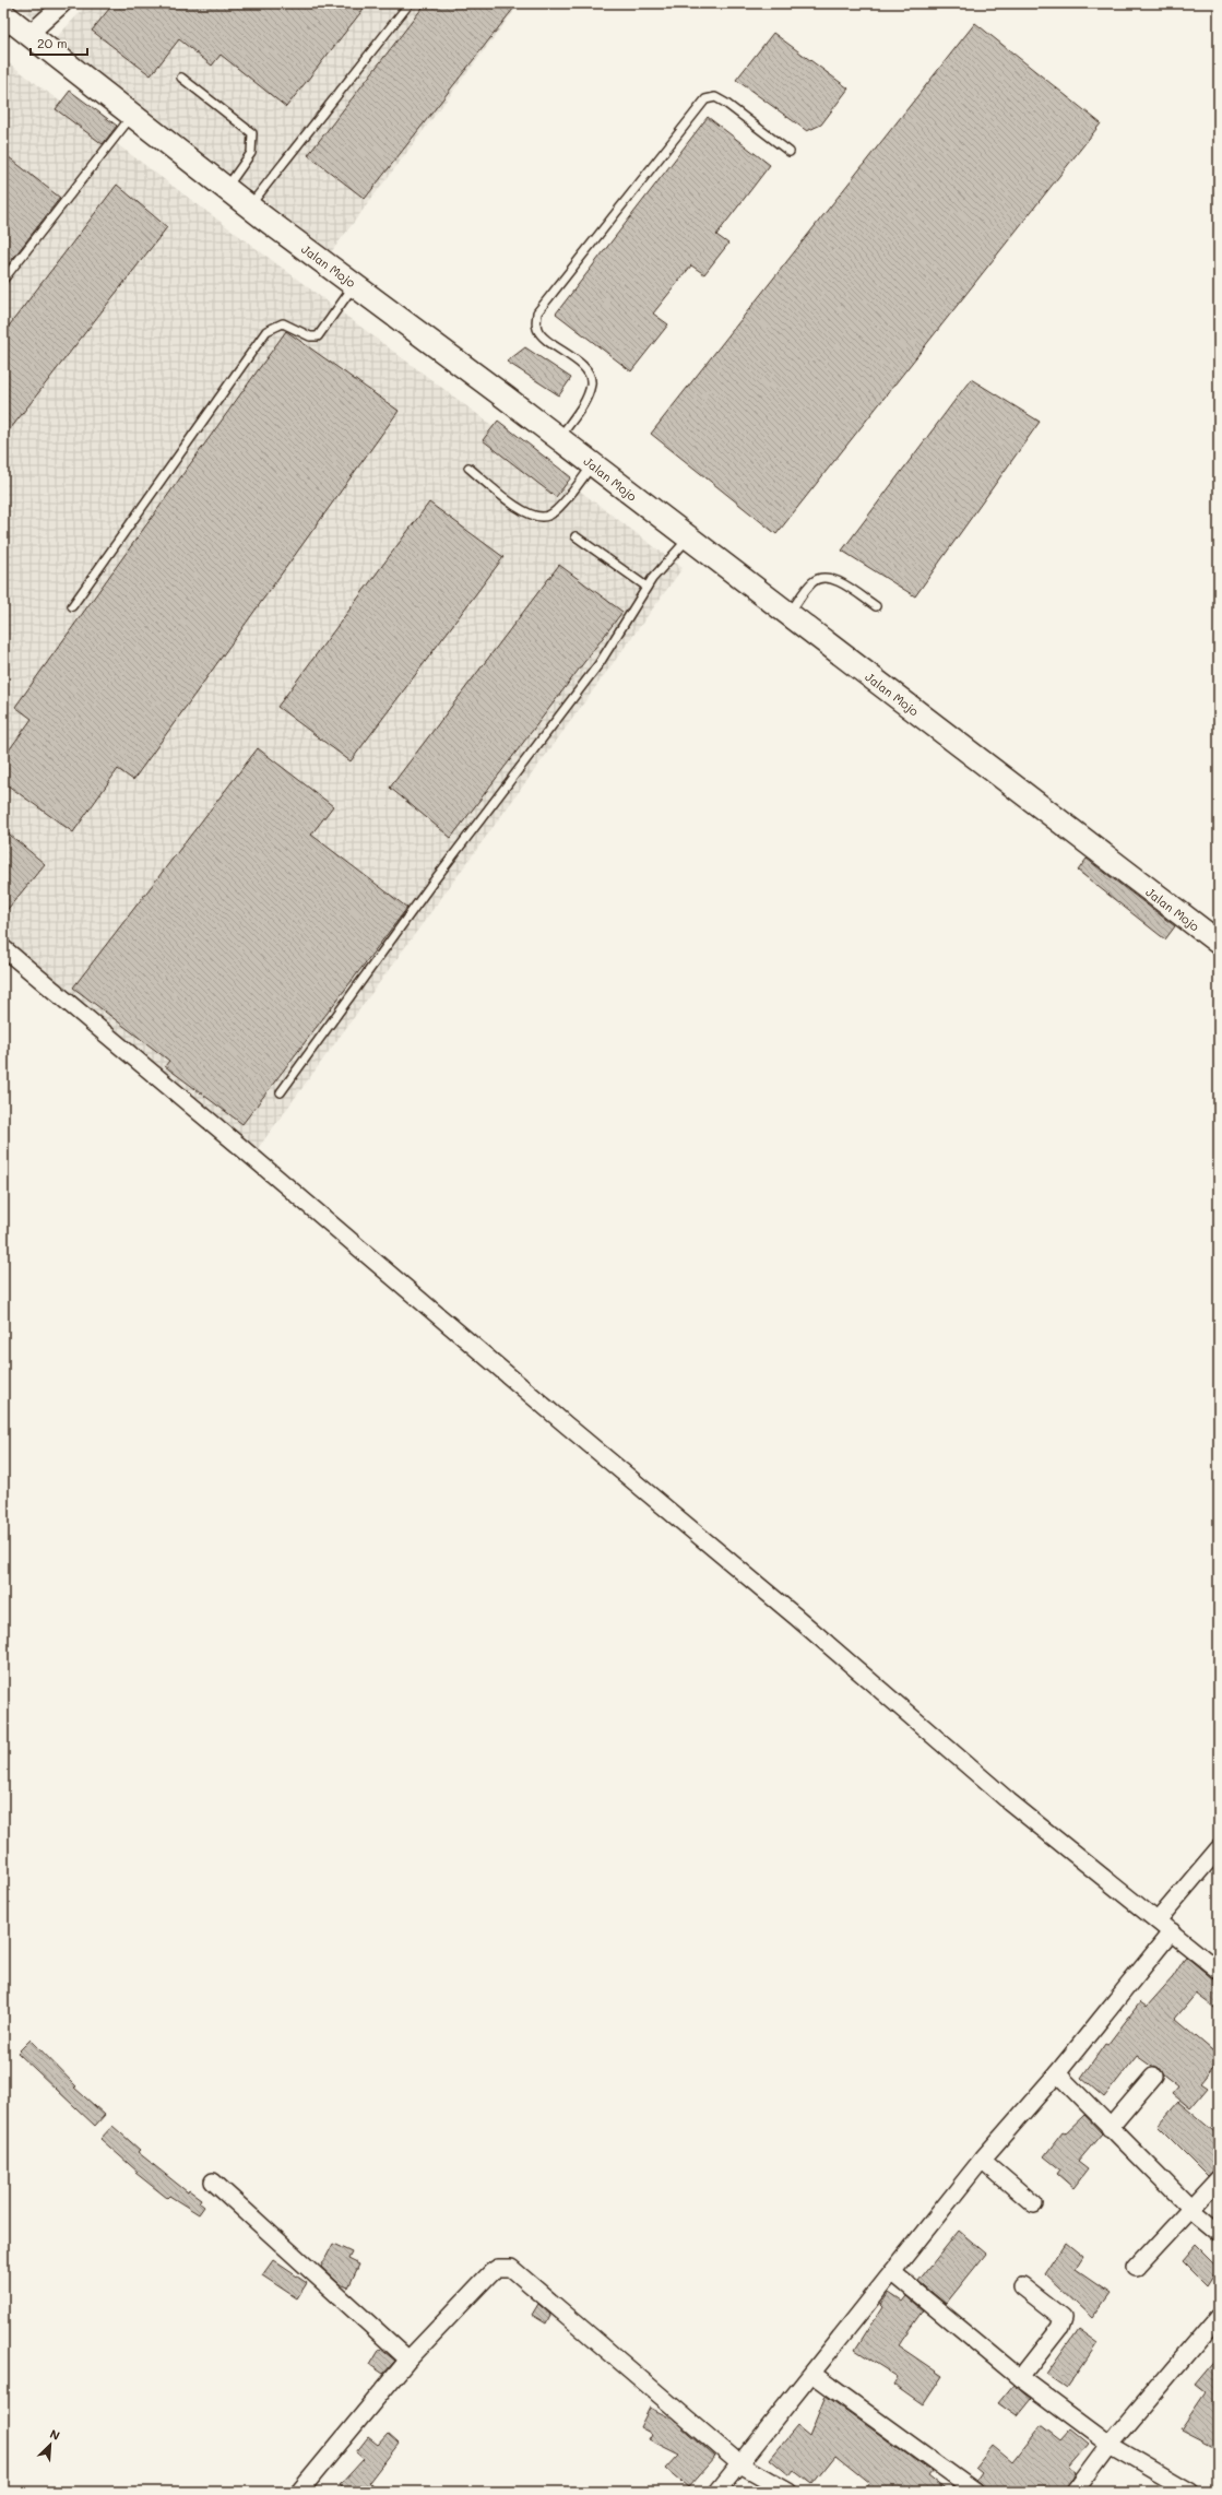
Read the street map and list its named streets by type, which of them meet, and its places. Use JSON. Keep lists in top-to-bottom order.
{
  "streets": {
    "street": ["Jalan Mojo"]
  },
  "scale_bar": "20 m",
  "north": "top right"
}
